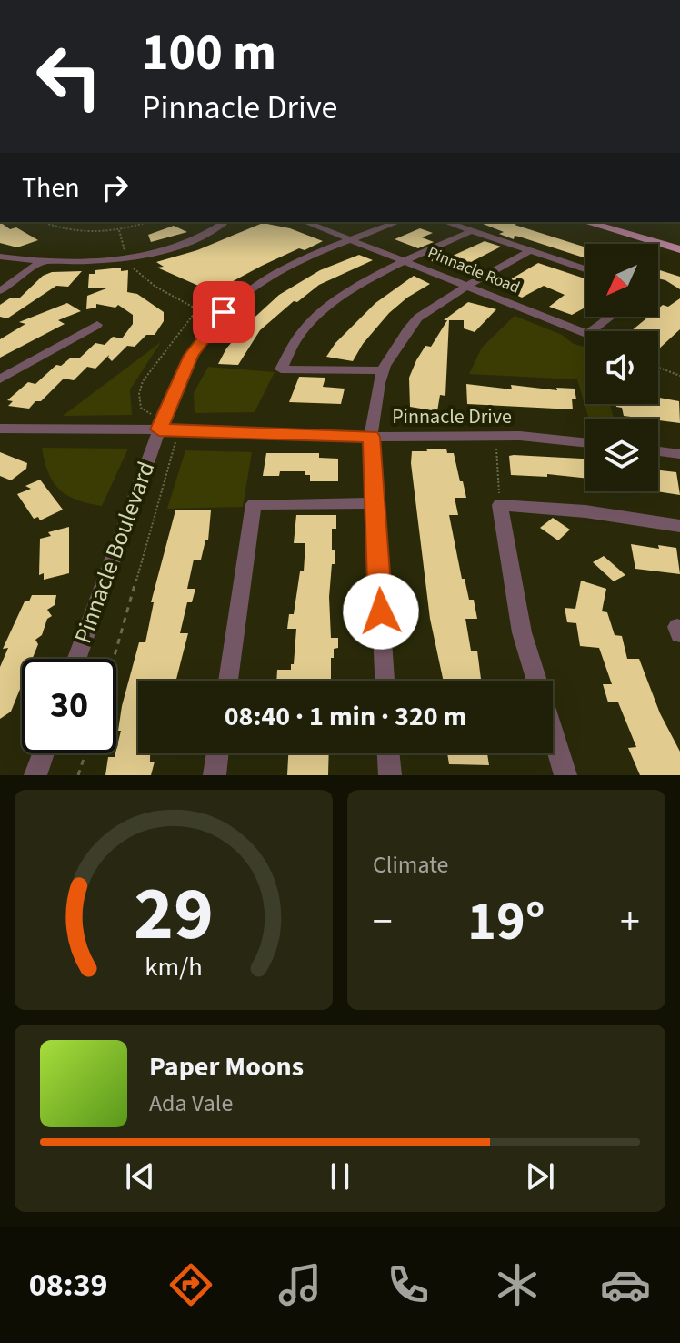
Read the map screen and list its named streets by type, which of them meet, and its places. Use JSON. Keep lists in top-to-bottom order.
{
  "streets": {
    "street": ["Pinnacle Road", "Pinnacle Drive", "Pinnacle Boulevard"]
  },
  "crossings": [
    ["Pinnacle Road", "Pinnacle Boulevard"],
    ["Pinnacle Drive", "Pinnacle Boulevard"]
  ],
  "north": "bottom left",
  "page": {
    "turn": ["100 m", "Pinnacle Drive"],
    "then": "Then",
    "limit": "30",
    "trip": "08:40 · 1 min · 320 m",
    "tile": "Climate",
    "heat": ["−", "19°", "+"],
    "song": ["Paper Moons", "Ada Vale"],
    "tabs": "08:39",
    "gauge": ["29", "km/h"]
  }
}
